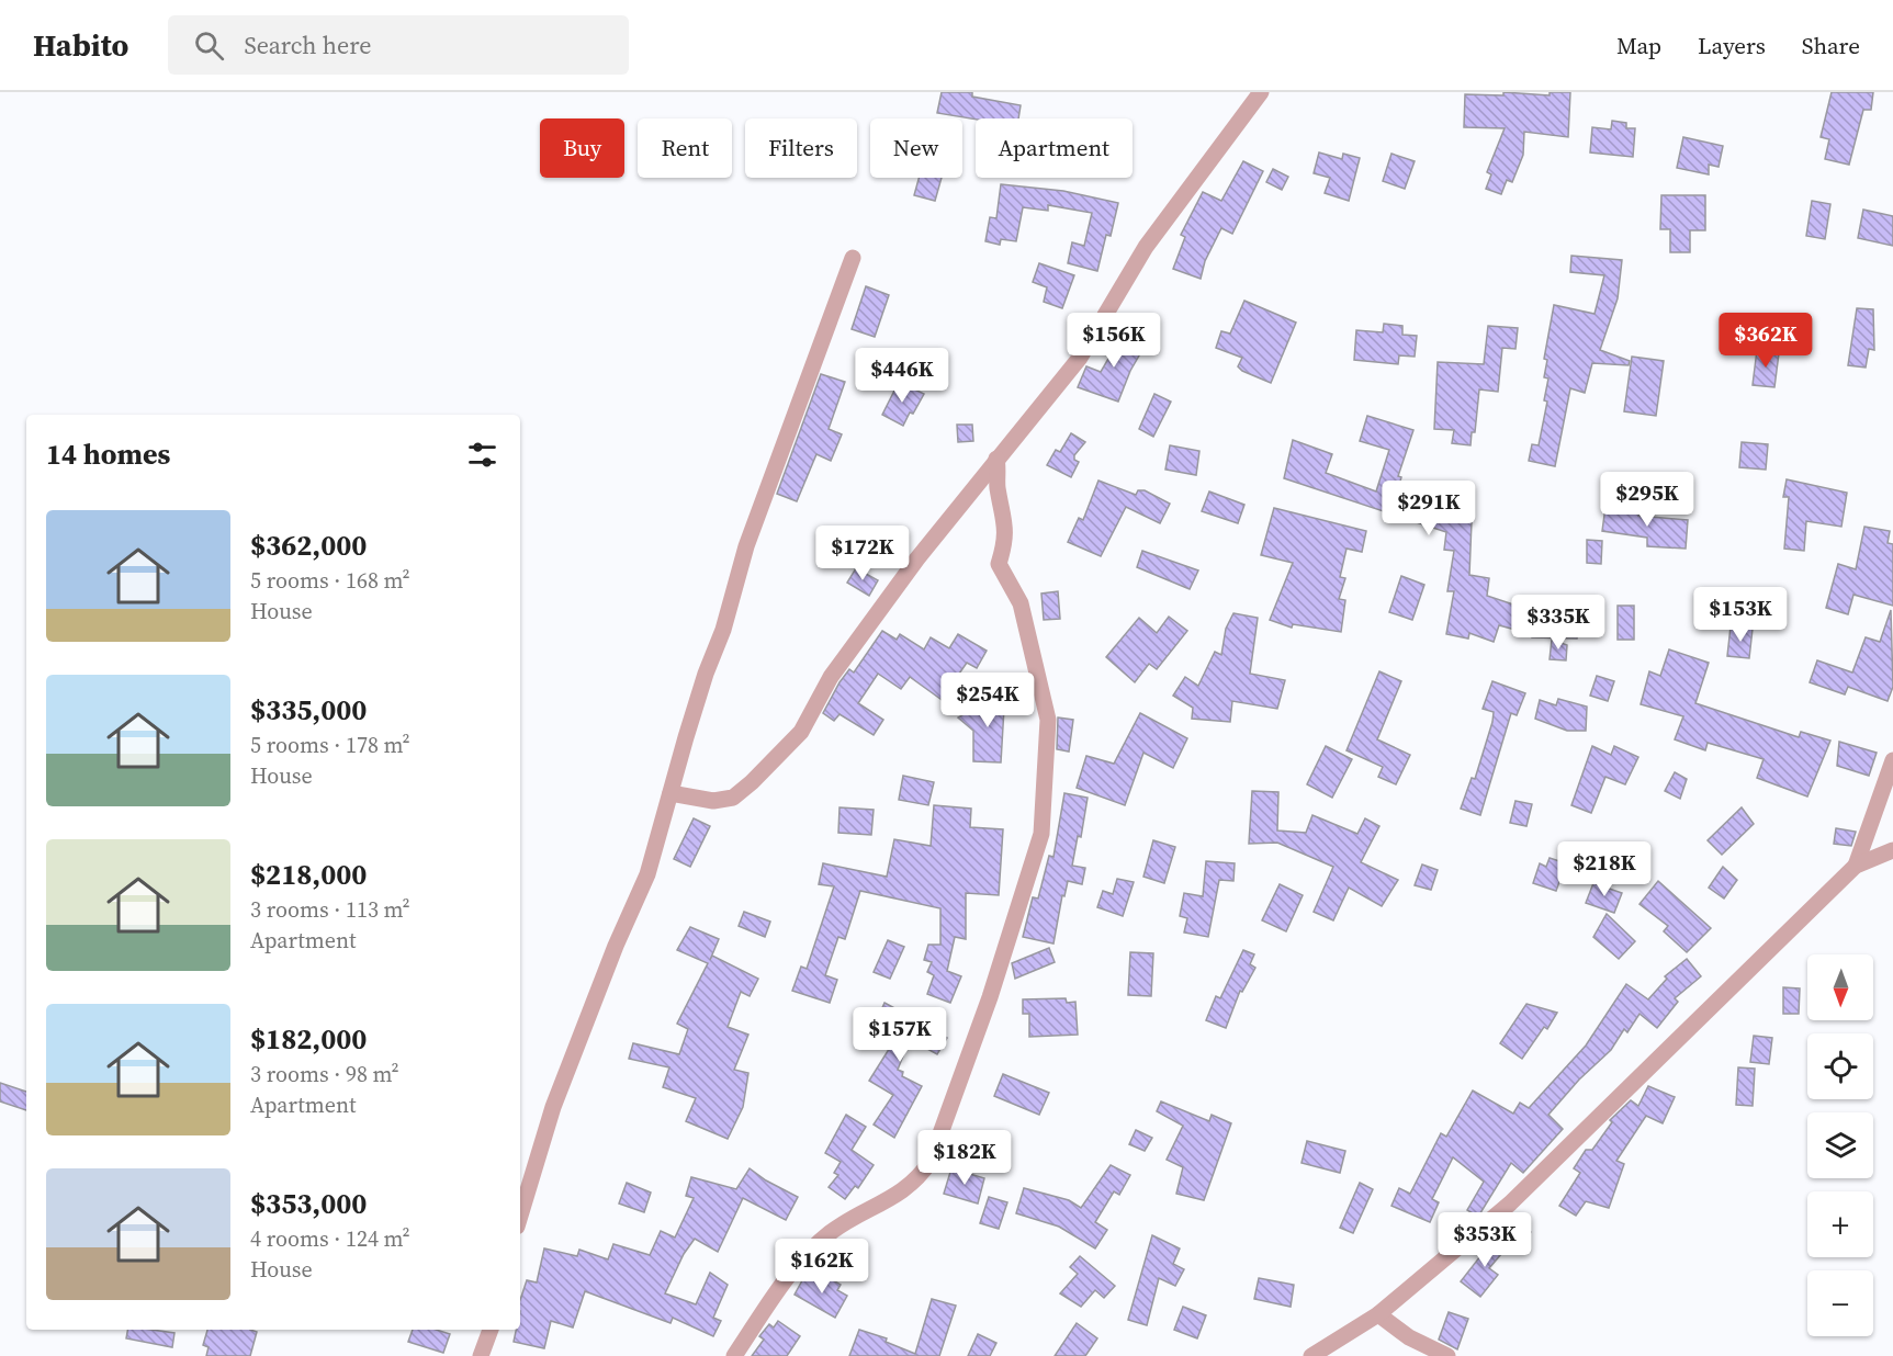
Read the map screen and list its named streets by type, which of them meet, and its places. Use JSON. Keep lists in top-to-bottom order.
{
  "north": "bottom",
  "page": {
    "header": "Habito",
    "search": "Search here",
    "nav": ["Map", "Layers", "Share"],
    "chip": [
      "Buy",
      "Rent",
      "Filters",
      "New",
      "Apartment"
    ],
    "price": [
      "$156K",
      "$362K",
      "$446K",
      "$295K",
      "$291K",
      "$172K",
      "$153K",
      "$335K",
      "$254K",
      "$218K",
      "$157K",
      "$182K",
      "$353K",
      "$162K"
    ],
    "heading": "14 homes",
    "list": [
      {
        "name": "$362,000",
        "note": "5 rooms · 168 m² · House"
      },
      {
        "name": "$335,000",
        "note": "5 rooms · 178 m² · House"
      },
      {
        "name": "$218,000",
        "note": "3 rooms · 113 m² · Apartment"
      },
      {
        "name": "$182,000",
        "note": "3 rooms · 98 m² · Apartment"
      },
      {
        "name": "$353,000",
        "note": "4 rooms · 124 m² · House"
      }
    ],
    "map_buttons": ["+", "−"]
  }
}
